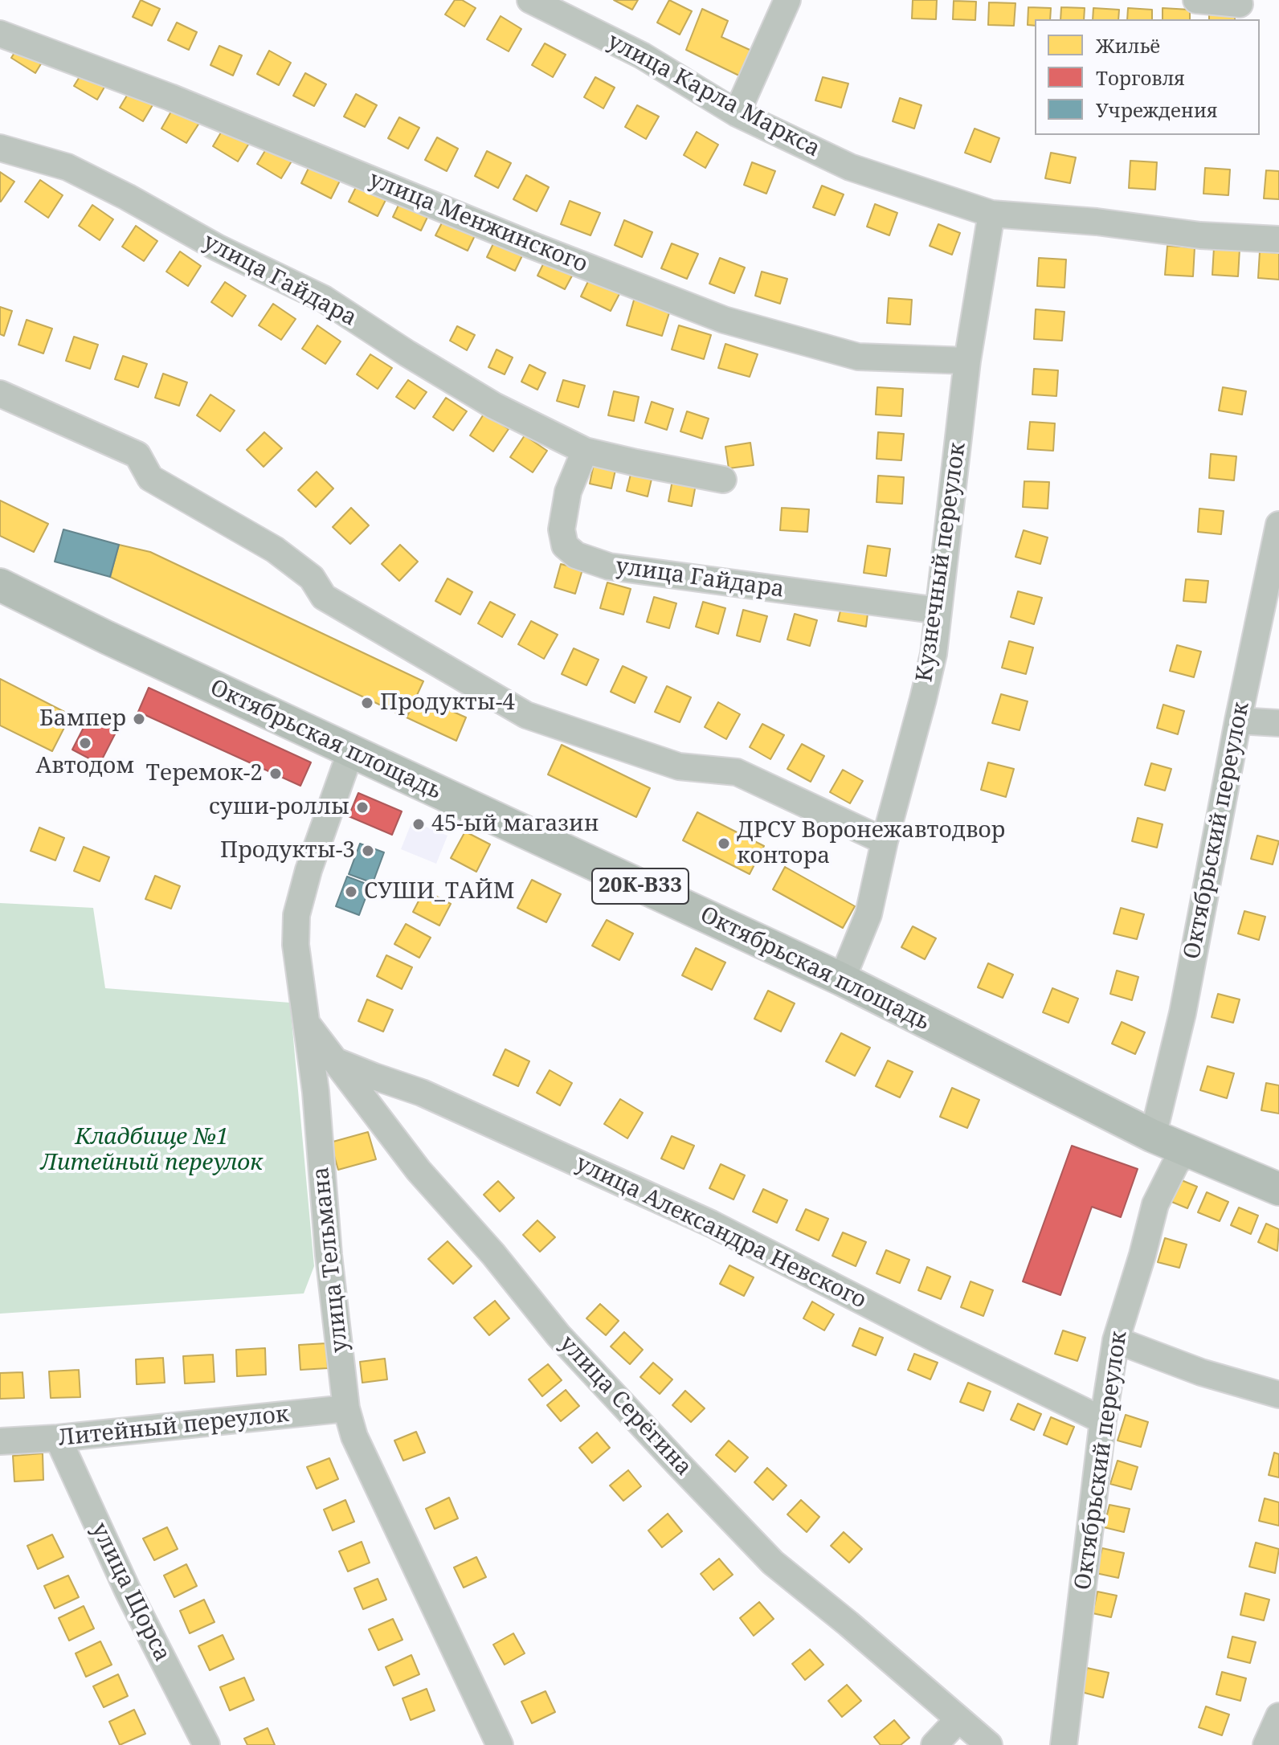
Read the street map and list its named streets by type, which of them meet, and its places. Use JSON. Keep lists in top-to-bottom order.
{
  "streets": {
    "main road": ["Октябрьская площадь", "20К-В33"],
    "street": [
      "улица Карла Маркса",
      "улица Менжинского",
      "улица Гайдара",
      "Кузнечный переулок",
      "Октябрьский переулок",
      "улица Александра Невского",
      "улица Тельмана",
      "улица Серёгина",
      "Литейный переулок",
      "улица Щорса"
    ]
  },
  "crossings": [
    ["улица Карла Маркса", "Кузнечный переулок"],
    ["улица Менжинского", "Кузнечный переулок"],
    ["улица Гайдара", "Кузнечный переулок"],
    ["Кузнечный переулок", "Октябрьская площадь"],
    ["Октябрьская площадь", "Октябрьский переулок"],
    ["Октябрьская площадь", "улица Тельмана"],
    ["Октябрьский переулок", "улица Александра Невского"],
    ["улица Александра Невского", "улица Серёгина"],
    ["улица Тельмана", "улица Серёгина"],
    ["улица Тельмана", "Литейный переулок"],
    ["Литейный переулок", "улица Щорса"]
  ],
  "parks": ["Кладбище №1 Литейный переулок"],
  "places": [
    "Продукты-4",
    "Бампер",
    "Автодом",
    "Теремок-2",
    "суши-роллы",
    "45-ый магазин",
    "ДРСУ Воронежавтодвор контора",
    "Продукты-3",
    "СУШИ_ТАЙМ"
  ],
  "legend": ["Жильё", "Торговля", "Учреждения"]
}
